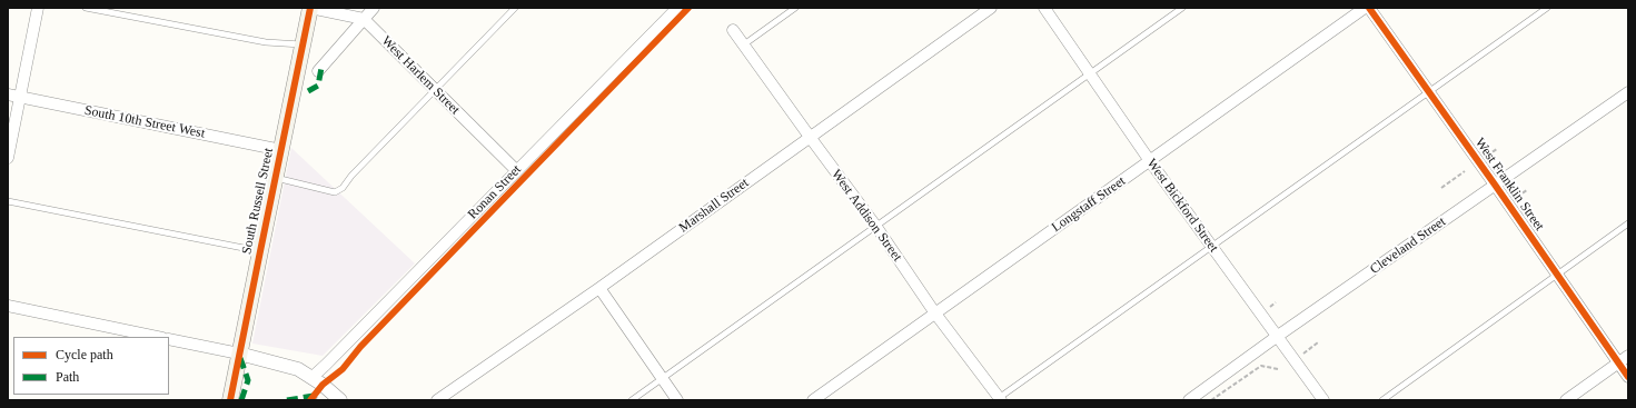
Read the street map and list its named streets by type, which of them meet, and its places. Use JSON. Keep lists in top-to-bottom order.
{
  "streets": {
    "main road": ["South Russell Street"],
    "street": [
      "West Harlem Street",
      "South 10th Street West",
      "West Franklin Street",
      "Ronan Street",
      "Longstaff Street",
      "Marshall Street",
      "West Bickford Street",
      "West Addison Street",
      "Cleveland Street"
    ]
  },
  "crossings": [
    ["West Harlem Street", "Ronan Street"],
    ["South 10th Street West", "South Russell Street"],
    ["West Franklin Street", "Cleveland Street"],
    ["Longstaff Street", "West Bickford Street"],
    ["Longstaff Street", "West Addison Street"],
    ["Marshall Street", "West Addison Street"],
    ["West Bickford Street", "Cleveland Street"]
  ],
  "legend": ["Cycle path", "Path"]
}
